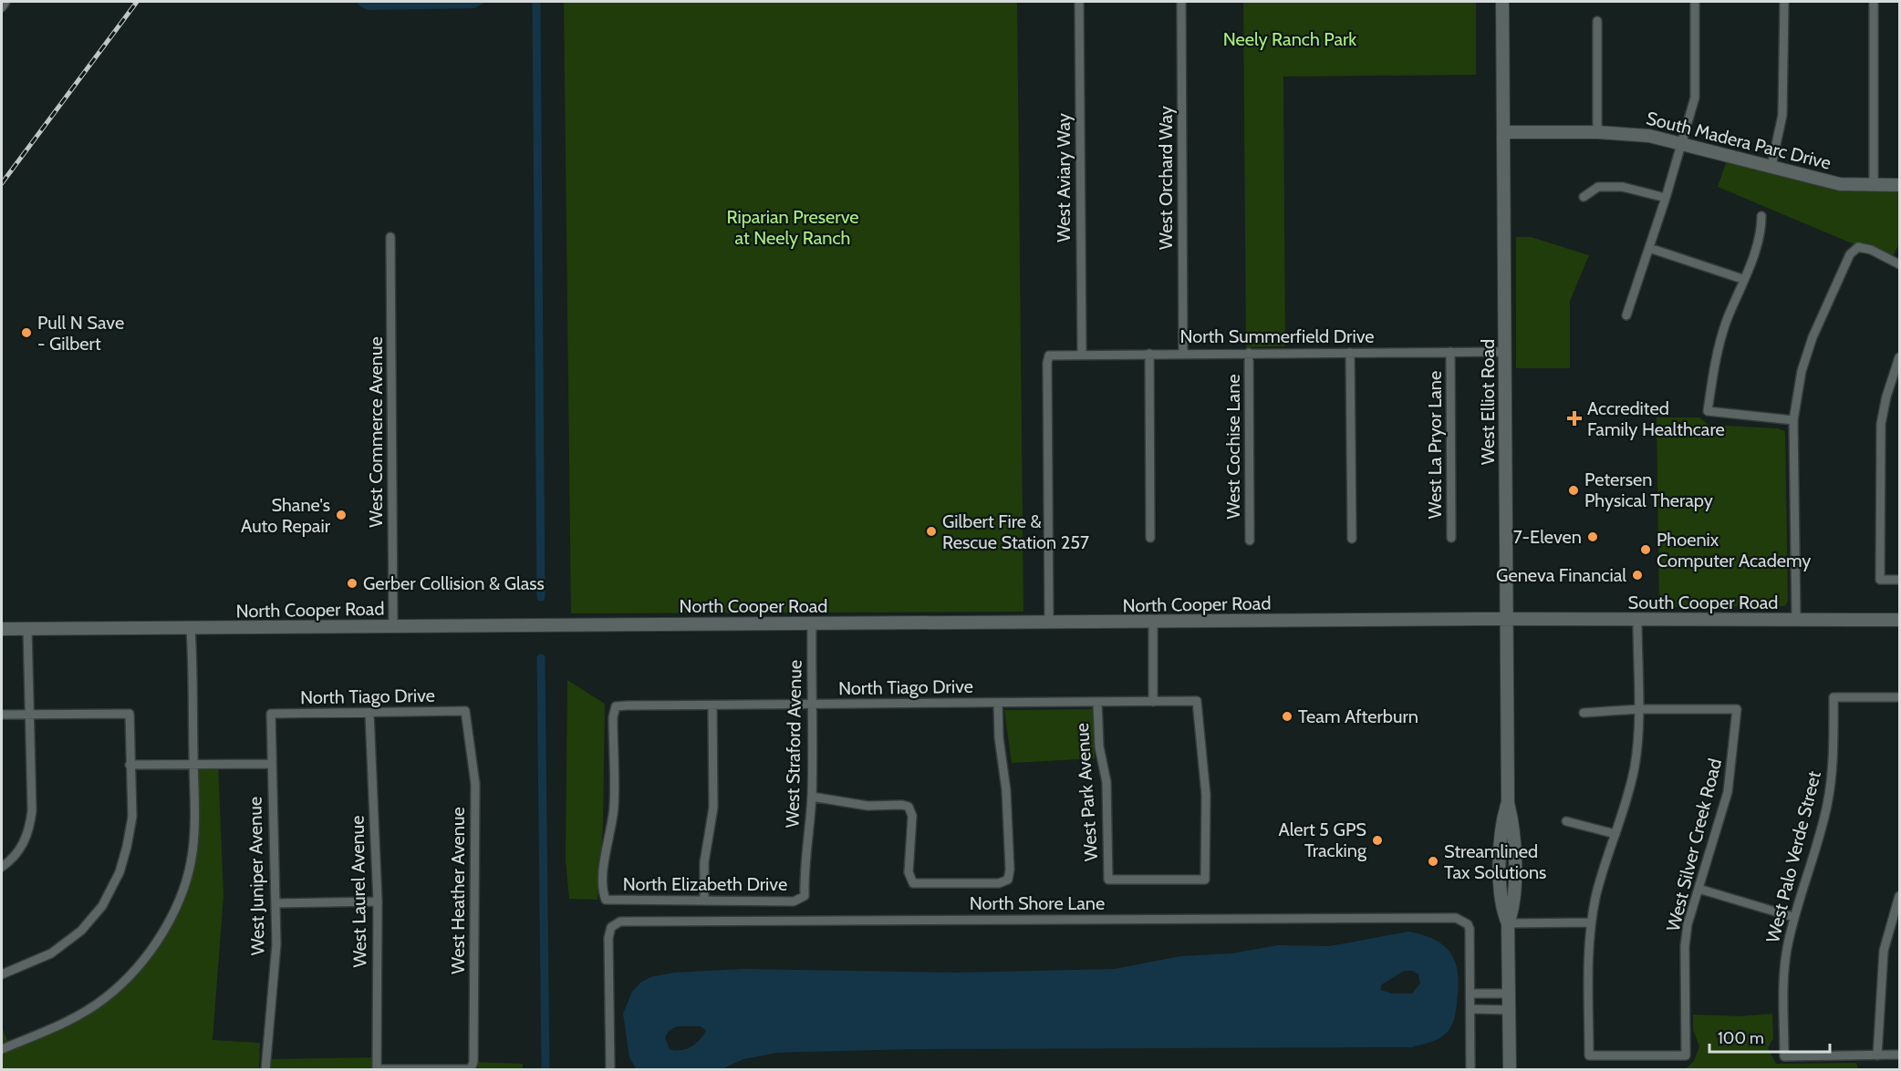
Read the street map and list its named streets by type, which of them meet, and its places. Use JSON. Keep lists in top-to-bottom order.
{
  "streets": {
    "main road": [
      "South Madera Parc Drive",
      "West Elliot Road",
      "South Cooper Road",
      "North Cooper Road"
    ],
    "street": [
      "West Aviary Way",
      "West Orchard Way",
      "North Summerfield Drive",
      "West Commerce Avenue",
      "West La Pryor Lane",
      "West Cochise Lane",
      "North Tiago Drive",
      "West Straford Avenue",
      "West Park Avenue",
      "West Silver Creek Road",
      "West Palo Verde Street",
      "West Juniper Avenue",
      "North Elizabeth Drive",
      "West Heather Avenue",
      "West Laurel Avenue",
      "North Shore Lane"
    ]
  },
  "crossings": [
    ["South Madera Parc Drive", "West Elliot Road"],
    ["West Aviary Way", "North Summerfield Drive"],
    ["West Orchard Way", "North Summerfield Drive"],
    ["North Summerfield Drive", "West Elliot Road"],
    ["North Summerfield Drive", "West La Pryor Lane"],
    ["North Summerfield Drive", "West Cochise Lane"],
    ["North Summerfield Drive", "North Cooper Road"],
    ["West Elliot Road", "South Cooper Road"],
    ["West Elliot Road", "North Cooper Road"],
    ["West Commerce Avenue", "North Cooper Road"],
    ["South Cooper Road", "North Cooper Road"],
    ["North Cooper Road", "West Straford Avenue"],
    ["North Tiago Drive", "West Straford Avenue"],
    ["North Tiago Drive", "West Park Avenue"],
    ["North Tiago Drive", "West Juniper Avenue"],
    ["North Tiago Drive", "North Elizabeth Drive"],
    ["North Tiago Drive", "West Heather Avenue"],
    ["North Tiago Drive", "West Laurel Avenue"],
    ["West Straford Avenue", "North Elizabeth Drive"]
  ],
  "parks": ["Neely Ranch Park", "Riparian Preserve at Neely Ranch"],
  "places": {
    "other": [
      "Pull N Save - Gilbert",
      "Petersen Physical Therapy",
      "Shane's Auto Repair",
      "Gilbert Fire & Rescue Station 257",
      "7-Eleven",
      "Phoenix Computer Academy",
      "Geneva Financial",
      "Gerber Collision & Glass",
      "Team Afterburn",
      "Alert 5 GPS Tracking",
      "Streamlined Tax Solutions"
    ],
    "health": ["Accredited Family Healthcare"]
  },
  "scale_bar": "100 m"
}
